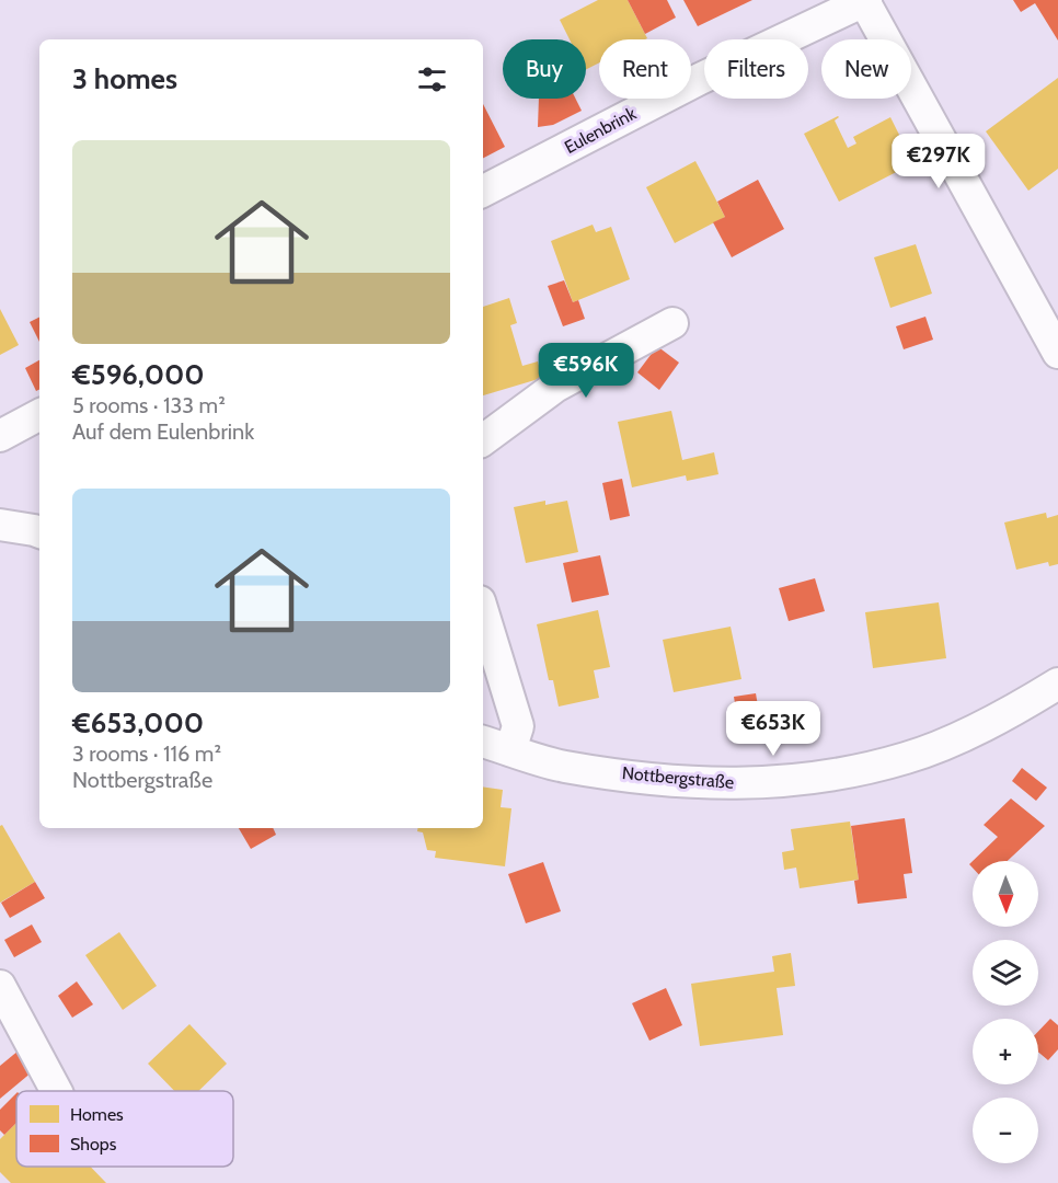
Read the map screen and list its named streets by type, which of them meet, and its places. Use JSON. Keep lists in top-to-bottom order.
{
  "streets": {
    "street": ["Eulenbrink", "Nottbergstraße"]
  },
  "legend": ["Homes", "Shops"],
  "north": "bottom",
  "page": {
    "chip": [
      "Buy",
      "Rent",
      "Filters",
      "New"
    ],
    "heading": "3 homes",
    "list": [
      {
        "name": "€596,000",
        "note": "5 rooms · 133 m² · Auf dem Eulenbrink"
      },
      {
        "name": "€653,000",
        "note": "3 rooms · 116 m² · Nottbergstraße"
      }
    ],
    "price": ["€297K", "€596K", "€653K"],
    "map_buttons": ["+", "−"]
  }
}
